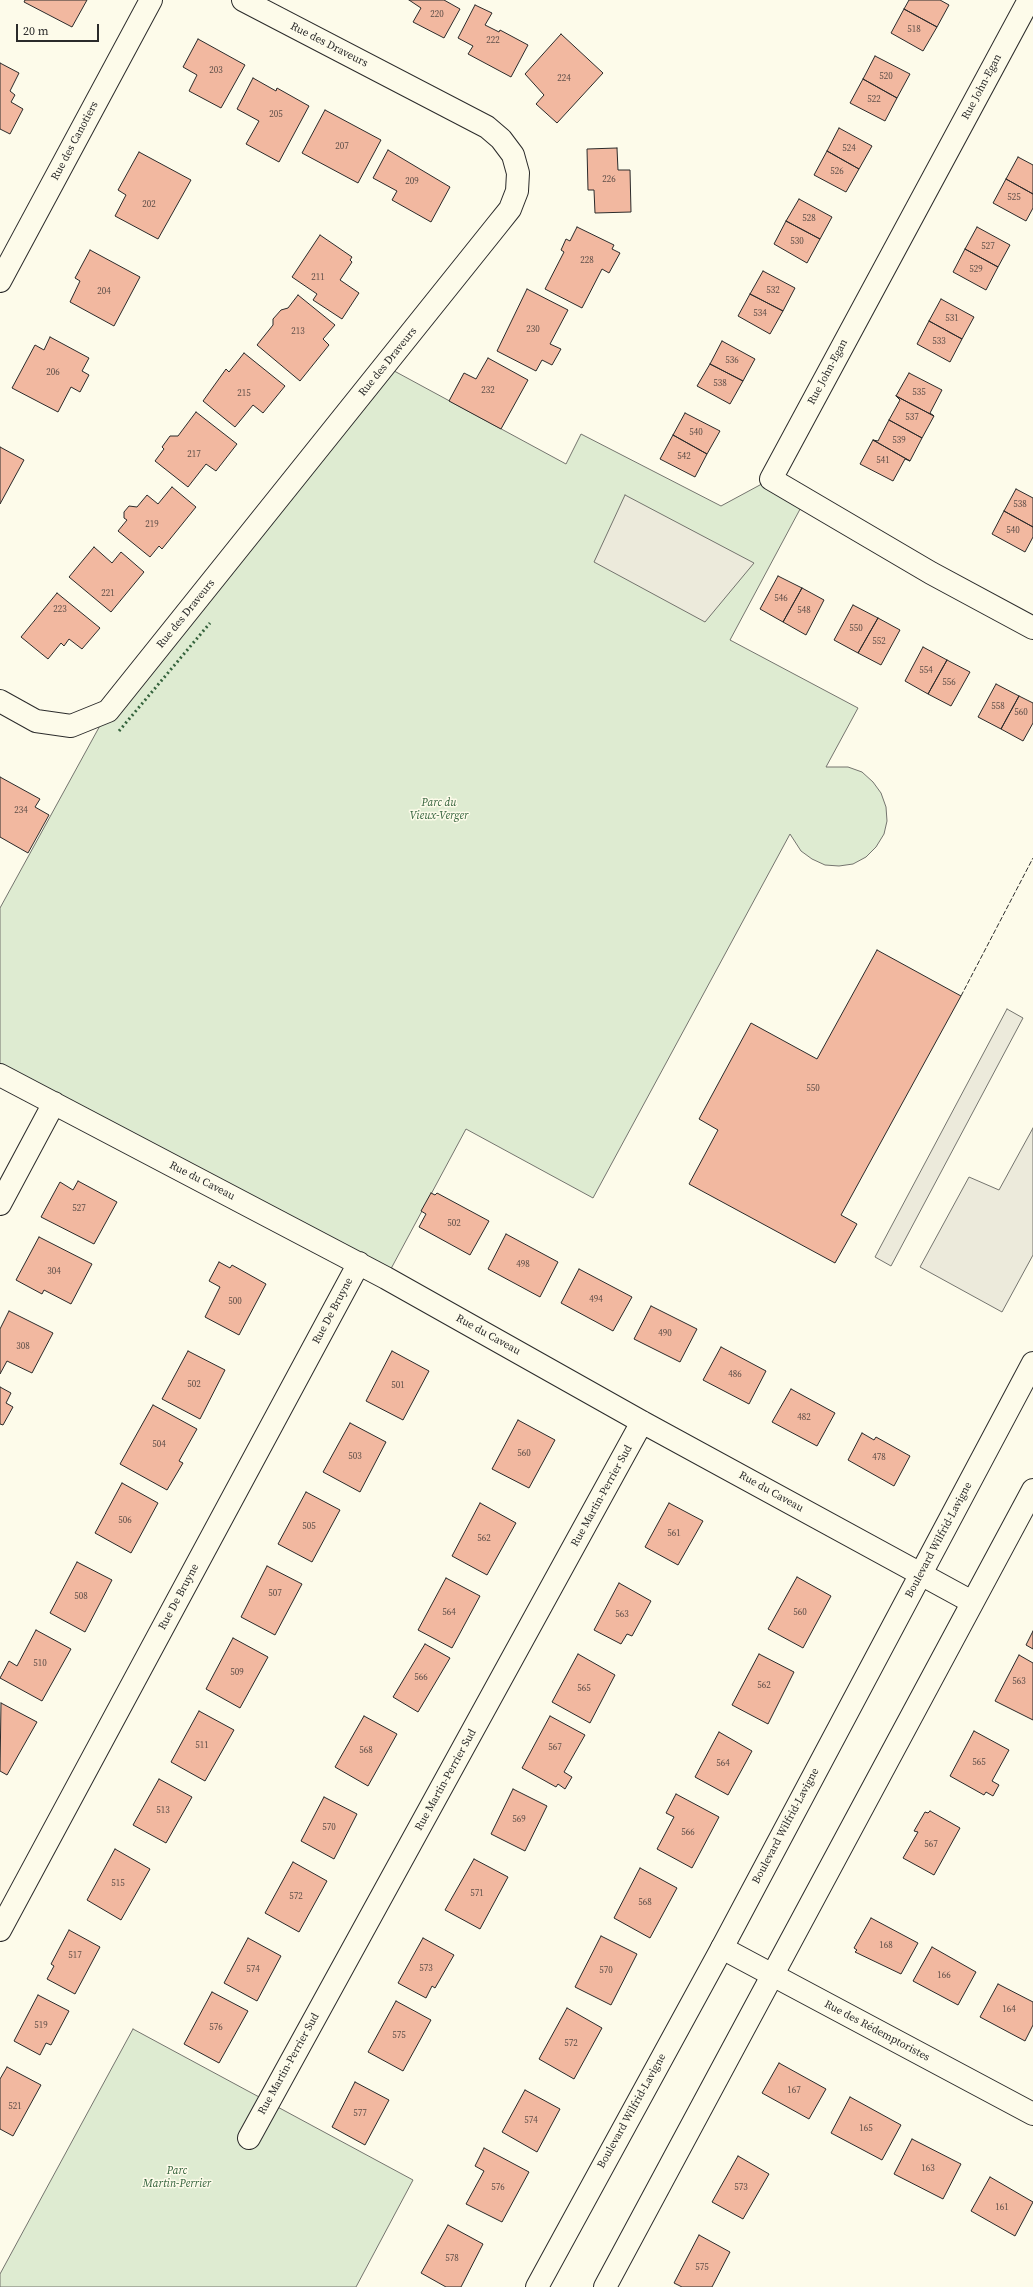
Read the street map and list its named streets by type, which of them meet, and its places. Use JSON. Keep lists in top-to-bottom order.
{
  "streets": {
    "street": [
      "Rue des Draveurs",
      "Rue John-Egan",
      "Rue des Canotiers",
      "Rue du Caveau",
      "Rue De Bruyne",
      "Rue Martin-Perrier Sud",
      "Boulevard Wilfrid-Lavigne",
      "Rue des Rédemptoristes"
    ]
  },
  "crossings": [
    ["Rue du Caveau", "Rue De Bruyne"],
    ["Rue du Caveau", "Rue Martin-Perrier Sud"],
    ["Rue du Caveau", "Boulevard Wilfrid-Lavigne"],
    ["Boulevard Wilfrid-Lavigne", "Rue des Rédemptoristes"]
  ],
  "parks": ["Parc du Vieux-Verger", "Parc Martin-Perrier"],
  "house_numbers": [
    "220",
    "518",
    "222",
    "203",
    "520",
    "224",
    "522",
    "205",
    "207",
    "524",
    "526",
    "226",
    "209",
    "525",
    "202",
    "528",
    "530",
    "527",
    "228",
    "529",
    "211",
    "532",
    "204",
    "534",
    "531",
    "230",
    "213",
    "533",
    "536",
    "206",
    "538",
    "232",
    "535",
    "215",
    "537",
    "540",
    "539",
    "217",
    "542",
    "541",
    "538",
    "219",
    "540",
    "221",
    "546",
    "223",
    "548",
    "550",
    "552",
    "554",
    "556",
    "558",
    "560",
    "234",
    "550",
    "527",
    "502",
    "498",
    "304",
    "494",
    "500",
    "490",
    "308",
    "486",
    "502",
    "501",
    "482",
    "504",
    "560",
    "503",
    "478",
    "506",
    "505",
    "561",
    "562",
    "507",
    "508",
    "564",
    "560",
    "563",
    "510",
    "509",
    "566",
    "563",
    "562",
    "565",
    "511",
    "567",
    "568",
    "565",
    "564",
    "513",
    "569",
    "570",
    "566",
    "567",
    "515",
    "571",
    "572",
    "568",
    "168",
    "517",
    "573",
    "574",
    "570",
    "166",
    "164",
    "519",
    "576",
    "575",
    "572",
    "167",
    "521",
    "577",
    "574",
    "165",
    "163",
    "576",
    "573",
    "161",
    "578",
    "575"
  ],
  "scale_bar": "20 m"
}
